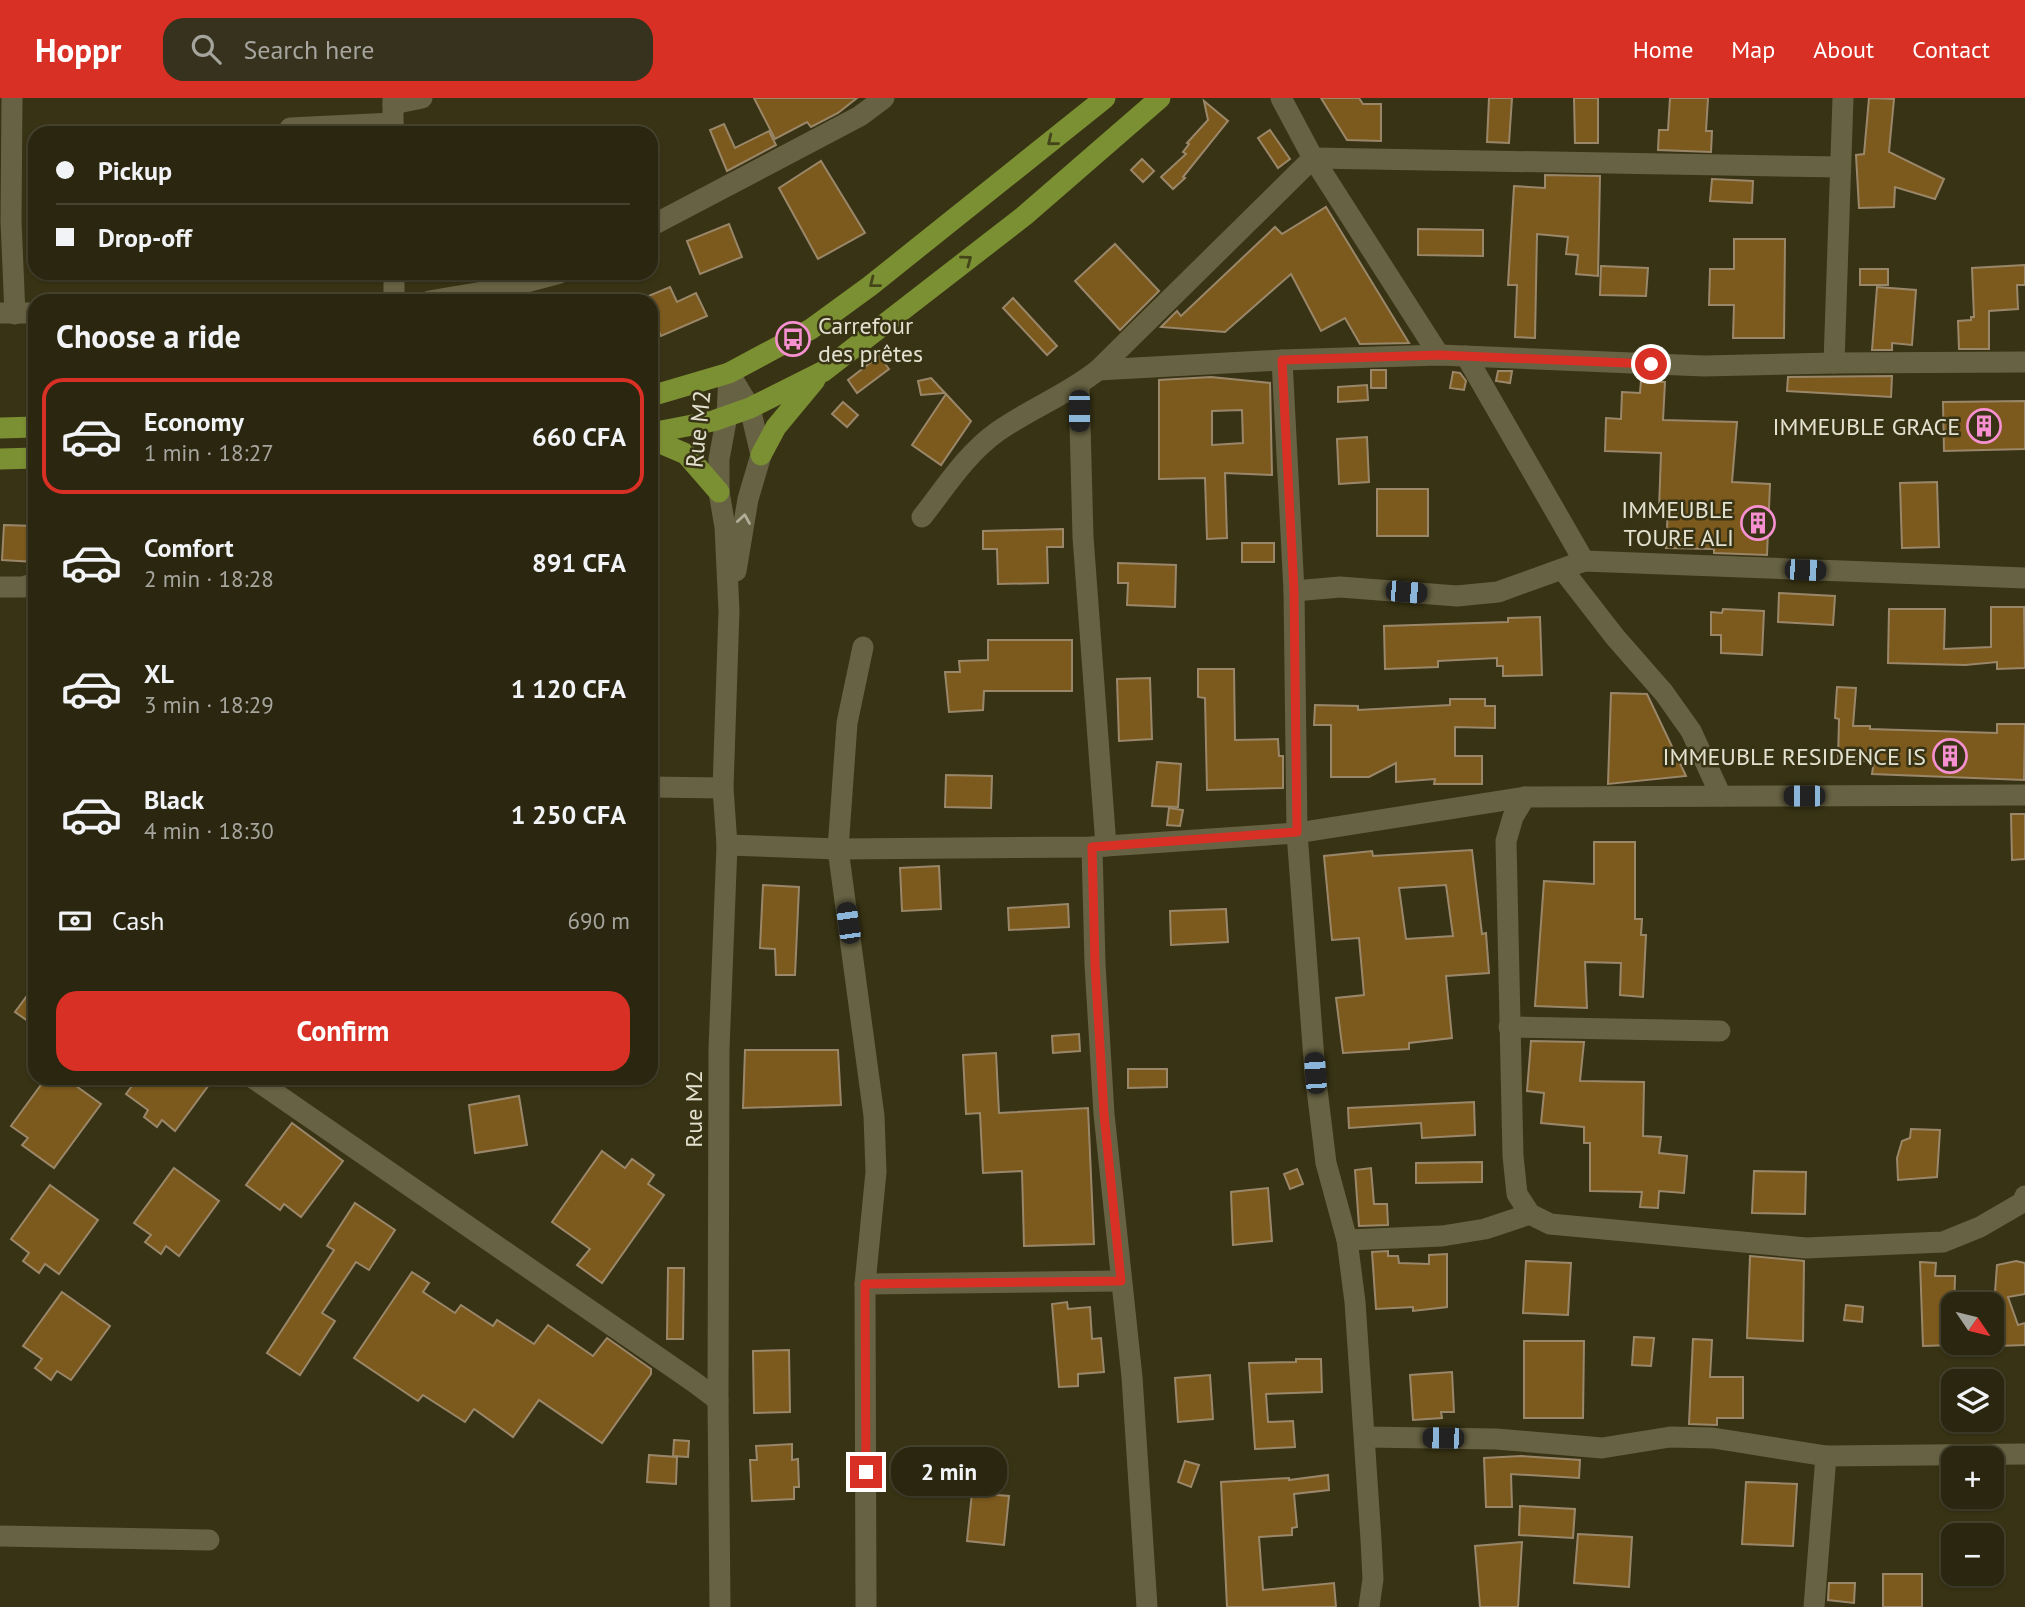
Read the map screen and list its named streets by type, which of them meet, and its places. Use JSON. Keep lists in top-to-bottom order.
{
  "streets": {
    "street": ["Rue M2"]
  },
  "places": {
    "bus stop": ["Carrefour des prêtes"],
    "building": ["IMMEUBLE GRACE", "IMMEUBLE TOURE ALI", "IMMEUBLE RESIDENCE IS"]
  },
  "north": "bottom right",
  "page": {
    "header": "Hoppr",
    "search": "Search here",
    "nav": [
      "Home",
      "Map",
      "About",
      "Contact"
    ],
    "banner": ["Pickup", "Drop-off"],
    "heading": "Choose a ride",
    "list": [
      {
        "name": "Economy",
        "note": "1 min · 18:27",
        "value": "660 CFA"
      },
      {
        "name": "Comfort",
        "note": "2 min · 18:28",
        "value": "891 CFA"
      },
      {
        "name": "XL",
        "note": "3 min · 18:29",
        "value": "1 120 CFA"
      },
      {
        "name": "Black",
        "note": "4 min · 18:30",
        "value": "1 250 CFA"
      }
    ],
    "pay": ["Cash", "690 m"],
    "buttons": "Confirm",
    "map_buttons": ["+", "−"],
    "bubble": "2 min"
  }
}
